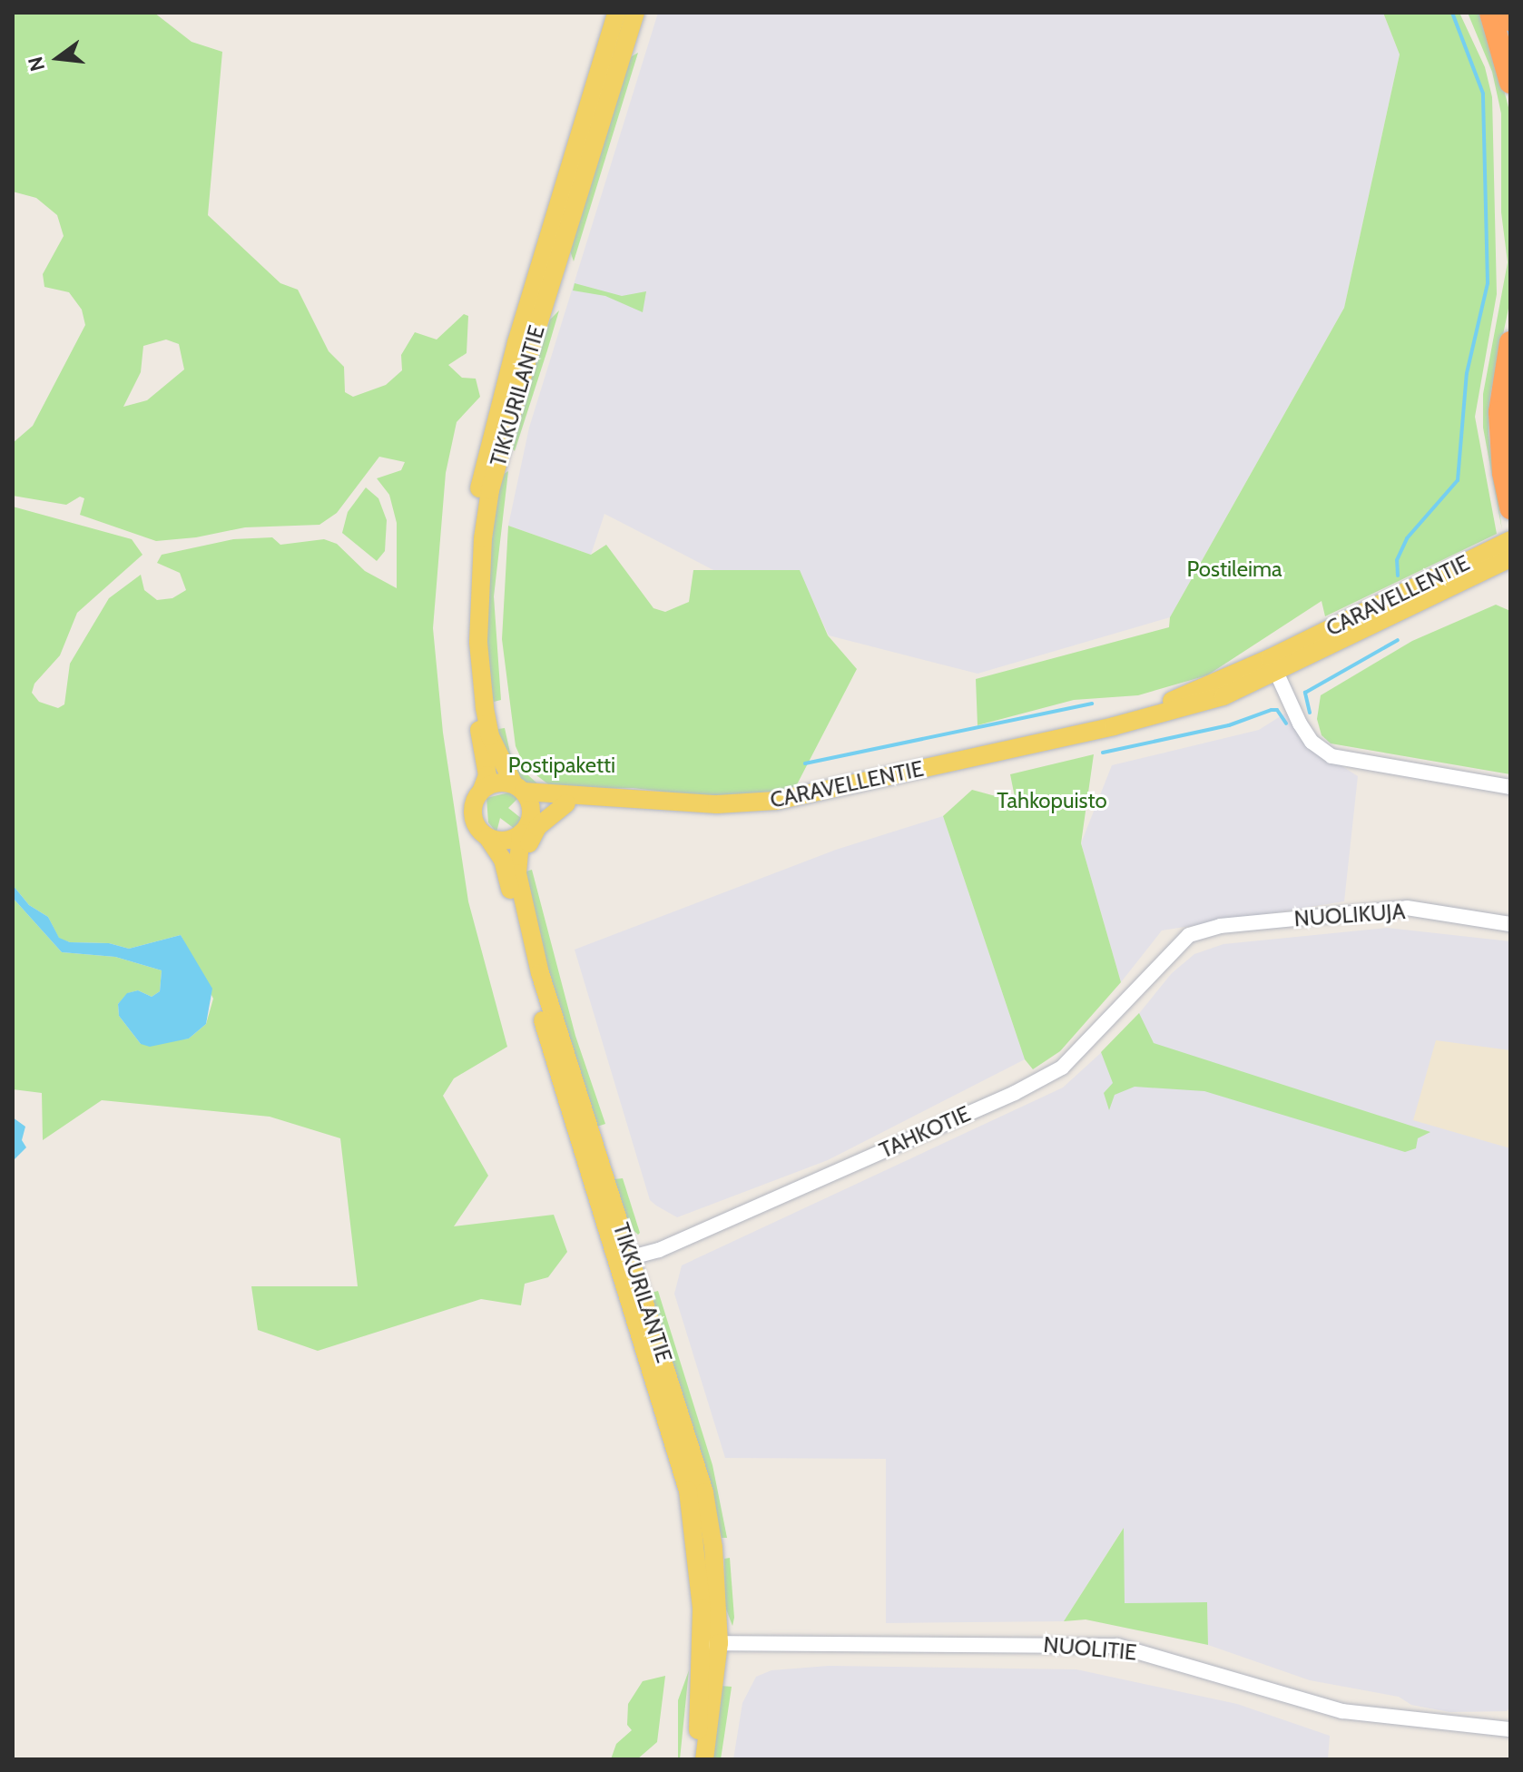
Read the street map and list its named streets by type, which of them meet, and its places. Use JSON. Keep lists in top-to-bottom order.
{
  "streets": {
    "main road": ["TIKKURILANTIE", "CARAVELLENTIE"],
    "street": ["NUOLIKUJA", "TAHKOTIE", "NUOLITIE"]
  },
  "crossings": [
    ["TIKKURILANTIE", "CARAVELLENTIE"],
    ["TIKKURILANTIE", "TAHKOTIE"],
    ["TIKKURILANTIE", "NUOLITIE"],
    ["NUOLIKUJA", "TAHKOTIE"]
  ],
  "parks": ["Postileima", "Postipaketti", "Tahkopuisto"],
  "north": "left"
}
